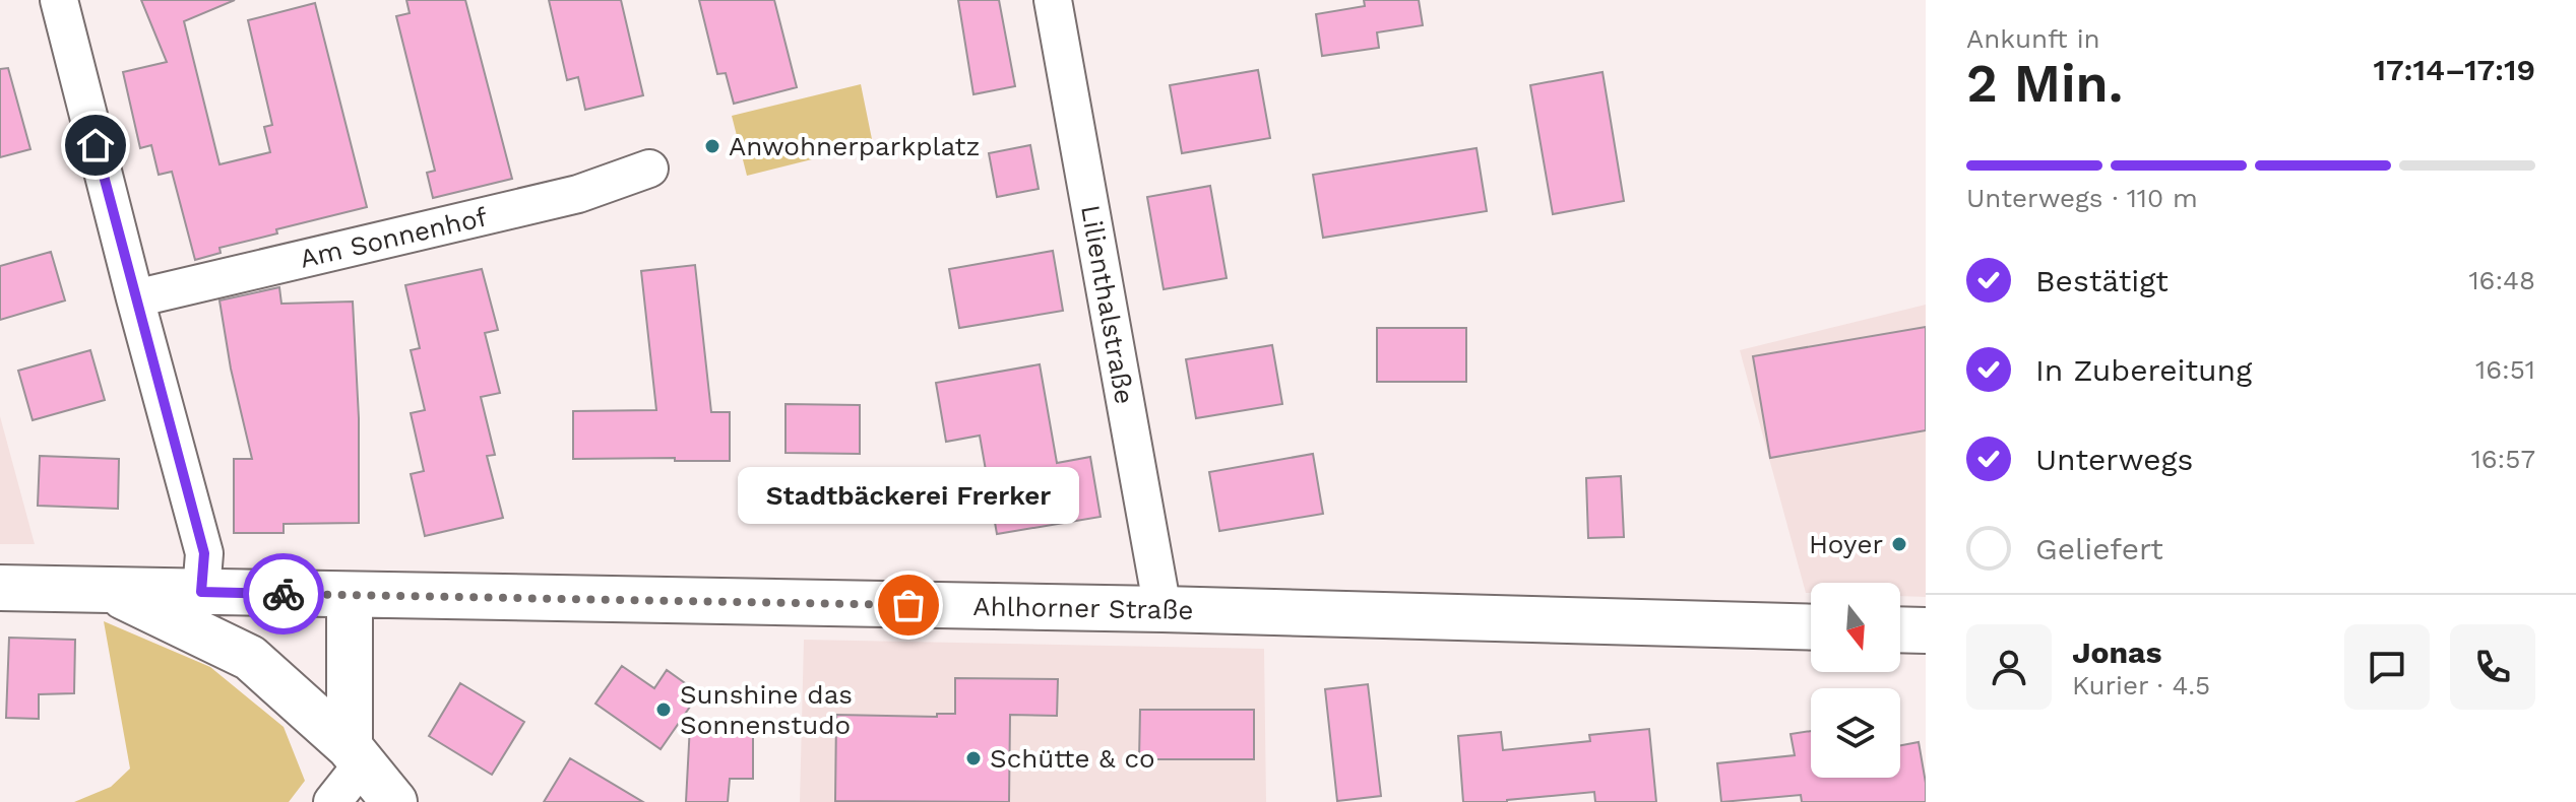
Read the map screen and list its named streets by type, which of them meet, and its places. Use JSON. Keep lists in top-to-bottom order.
{
  "streets": {
    "street": ["Am Sonnenhof", "Lilienthalstraße", "Ahlhorner Straße"]
  },
  "crossings": [
    ["Lilienthalstraße", "Ahlhorner Straße"]
  ],
  "places": [
    "Anwohnerparkplatz",
    "Hoyer",
    "Stadtbäckerei Frerker",
    "Sunshine das Sonnenstudo",
    "Schütte & co"
  ],
  "north": "bottom",
  "page": {
    "heading": ["2 Min.", "Ankunft in", "17:14–17:19"],
    "panel": ["Jonas", "Kurier · 4.5"],
    "bar": "Unterwegs · 110 m",
    "list": [
      ["Bestätigt", "16:48"],
      ["In Zubereitung", "16:51"],
      ["Unterwegs", "16:57"],
      "Geliefert"
    ],
    "bubble": "Stadtbäckerei Frerker"
  }
}
